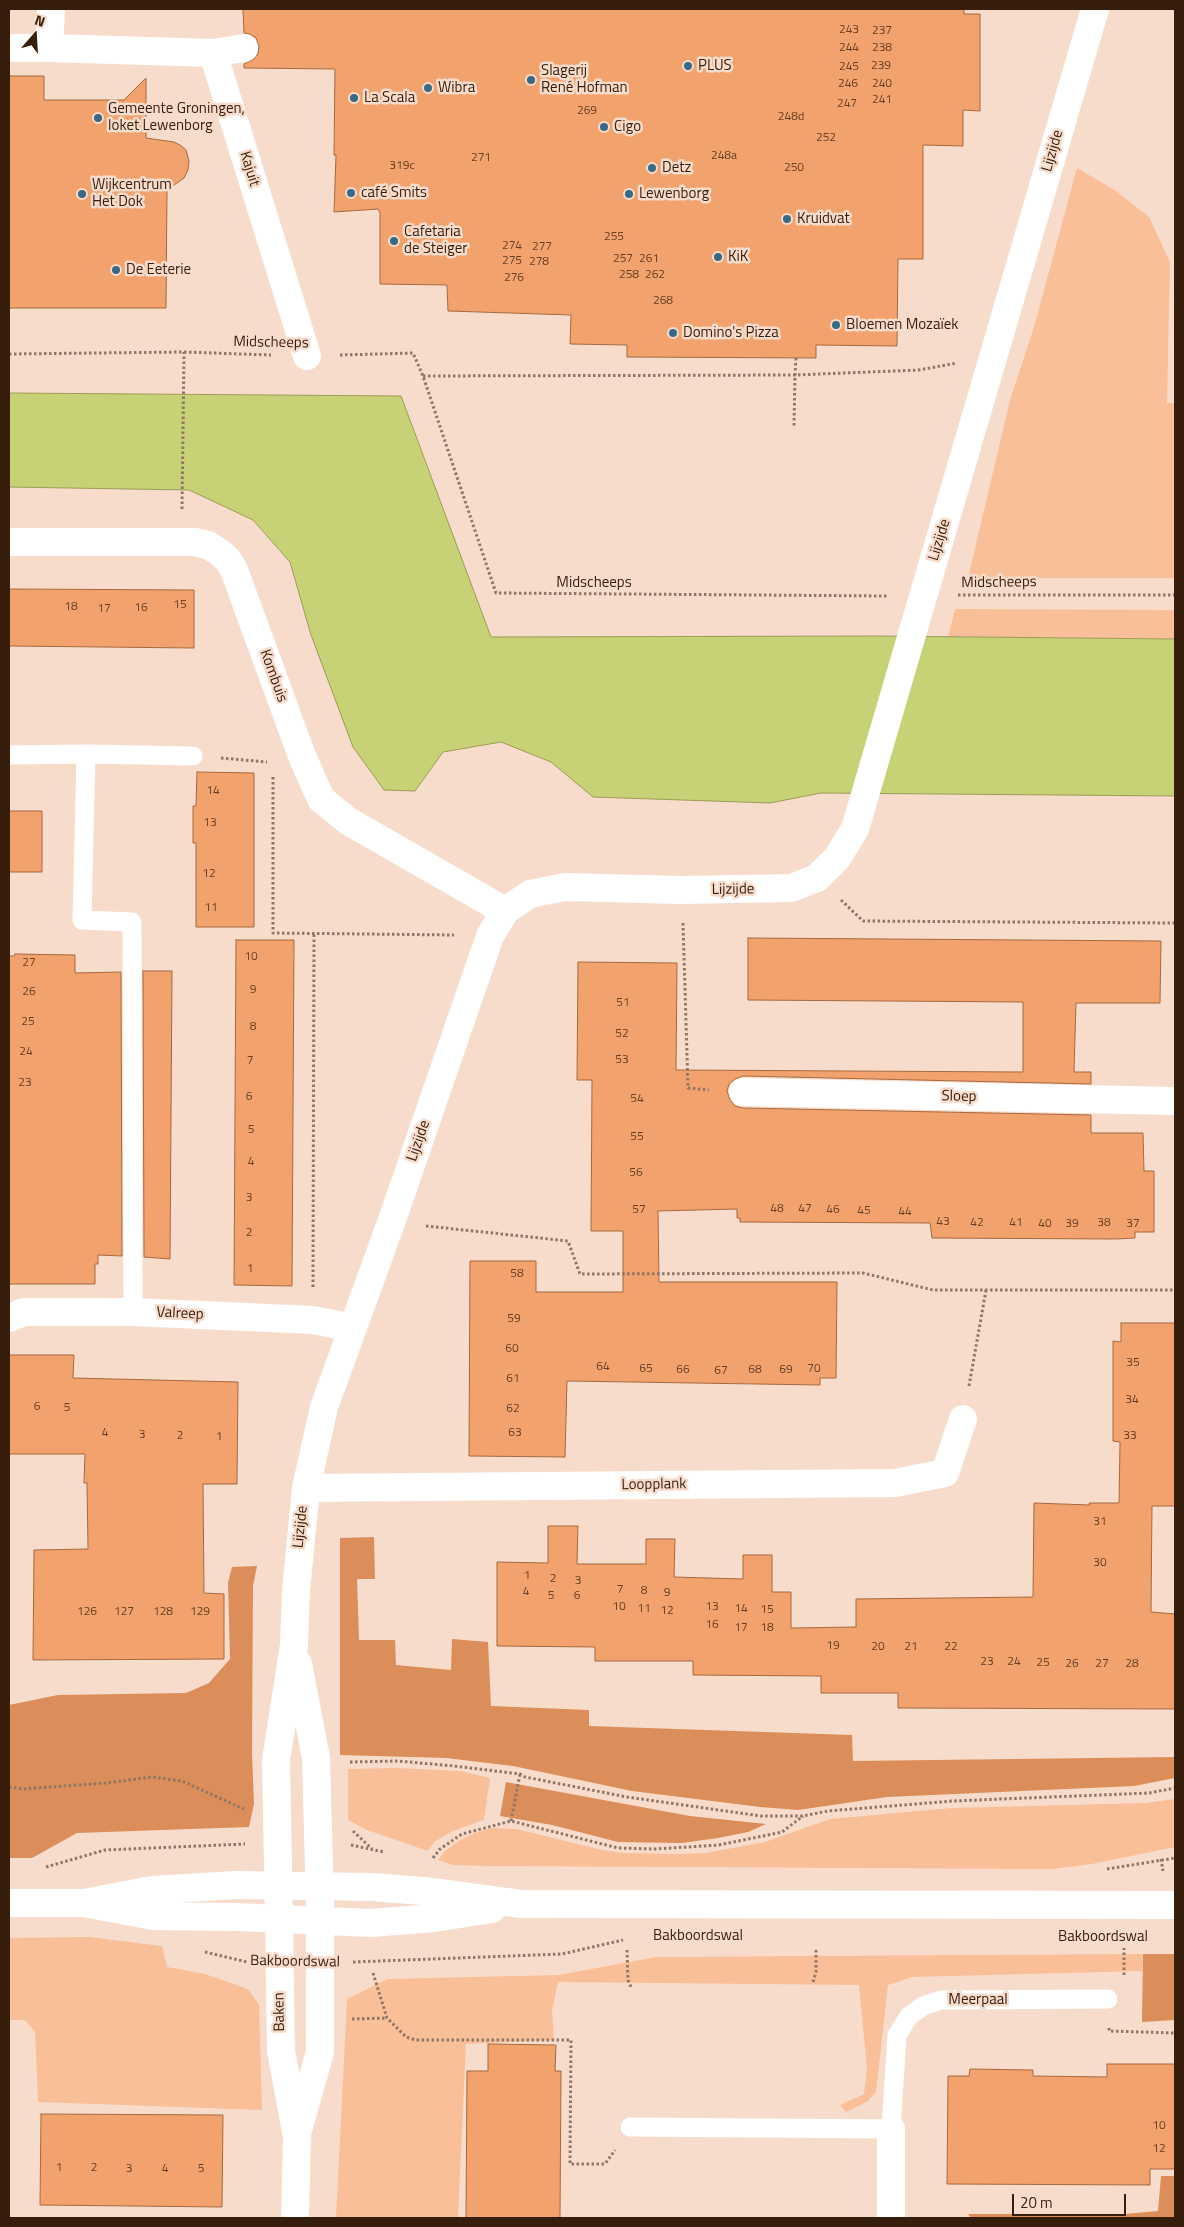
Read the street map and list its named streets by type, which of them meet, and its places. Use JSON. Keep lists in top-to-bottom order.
{
  "streets": {
    "street": [
      "Lijzijde",
      "Kajuit",
      "Kombuis",
      "Sloep",
      "Valreep",
      "Loopplank",
      "Meerpaal",
      "Baken"
    ],
    "path": ["Midscheeps", "Bakboordswal"]
  },
  "crossings": [
    ["Lijzijde", "Midscheeps"],
    ["Lijzijde", "Kombuis"],
    ["Lijzijde", "Valreep"],
    ["Lijzijde", "Loopplank"],
    ["Lijzijde", "Baken"],
    ["Kajuit", "Midscheeps"],
    ["Bakboordswal", "Baken"]
  ],
  "places": [
    "PLUS",
    "Slagerij René Hofman",
    "Wibra",
    "La Scala",
    "Gemeente Groningen, loket Lewenborg",
    "Cigo",
    "Detz",
    "café Smits",
    "Wijkcentrum Het Dok",
    "Lewenborg",
    "Kruidvat",
    "Cafetaria de Steiger",
    "KiK",
    "De Eeterie",
    "Bloemen Mozaïek",
    "Domino's Pizza"
  ],
  "house_numbers": [
    "243",
    "237",
    "244",
    "238",
    "239",
    "245",
    "246",
    "240",
    "241",
    "247",
    "269",
    "248d",
    "252",
    "248a",
    "271",
    "319c",
    "250",
    "255",
    "274",
    "277",
    "257",
    "261",
    "275",
    "278",
    "258",
    "262",
    "276",
    "268",
    "15",
    "18",
    "16",
    "17",
    "14",
    "13",
    "12",
    "11",
    "10",
    "27",
    "9",
    "26",
    "51",
    "25",
    "8",
    "52",
    "24",
    "53",
    "7",
    "23",
    "6",
    "54",
    "5",
    "55",
    "4",
    "56",
    "3",
    "48",
    "47",
    "57",
    "46",
    "45",
    "44",
    "43",
    "42",
    "41",
    "38",
    "40",
    "39",
    "37",
    "2",
    "1",
    "58",
    "59",
    "60",
    "35",
    "64",
    "65",
    "70",
    "66",
    "68",
    "69",
    "67",
    "61",
    "34",
    "6",
    "5",
    "62",
    "4",
    "63",
    "3",
    "2",
    "33",
    "1",
    "31",
    "30",
    "1",
    "2",
    "3",
    "7",
    "8",
    "4",
    "9",
    "5",
    "6",
    "10",
    "13",
    "11",
    "14",
    "15",
    "12",
    "126",
    "127",
    "128",
    "129",
    "16",
    "17",
    "18",
    "19",
    "20",
    "21",
    "22",
    "23",
    "24",
    "25",
    "26",
    "27",
    "28",
    "10",
    "12",
    "1",
    "2",
    "3",
    "4",
    "5"
  ],
  "scale_bar": "20 m",
  "north": "top"
}
